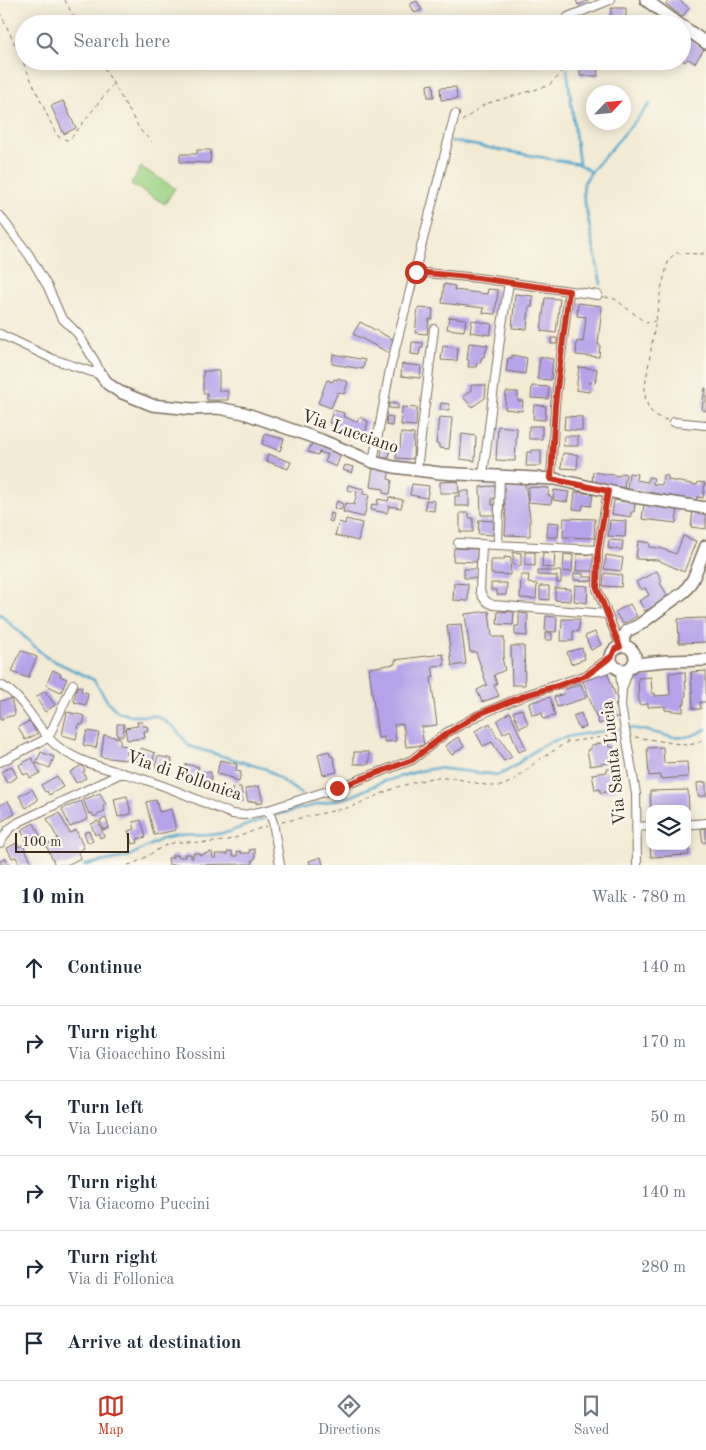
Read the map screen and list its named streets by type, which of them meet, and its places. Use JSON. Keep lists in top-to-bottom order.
{
  "streets": {
    "street": ["Via Lucciano", "Via Santa Lucia", "Via di Follonica"]
  },
  "crossings": [
    ["Via Lucciano", "Via Santa Lucia"],
    ["Via Santa Lucia", "Via di Follonica"]
  ],
  "scale_bar": "100 m",
  "north": "top right",
  "page": {
    "search": "Search here",
    "scale": "100 m",
    "heading": ["10 min", "Walk · 780 m"],
    "list": [
      ["Continue", "140 m"],
      ["Turn right", "Via Gioacchino Rossini", "170 m"],
      ["Turn left", "Via Lucciano", "50 m"],
      ["Turn right", "Via Giacomo Puccini", "140 m"],
      ["Turn right", "Via di Follonica", "280 m"],
      "Arrive at destination"
    ],
    "nav": ["Map", "Directions", "Saved"]
  }
}
